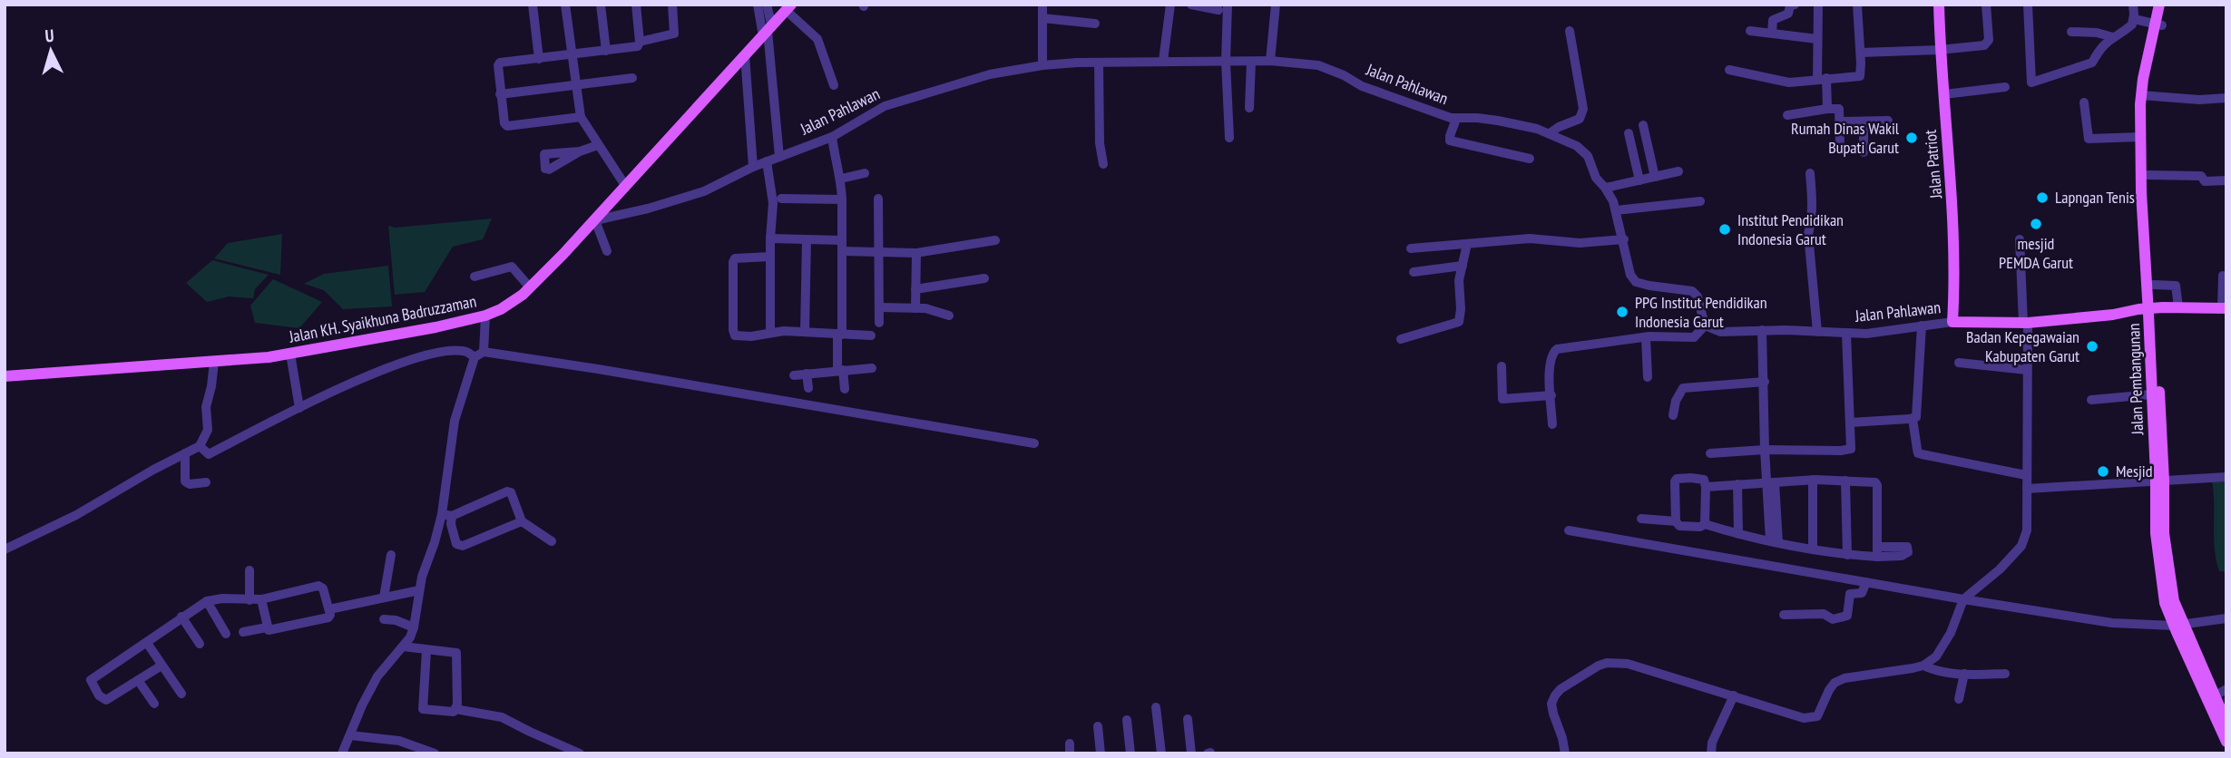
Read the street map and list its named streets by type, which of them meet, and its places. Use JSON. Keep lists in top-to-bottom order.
{
  "streets": {
    "main road": [
      "Jalan Pahlawan",
      "Jalan Patriot",
      "Jalan KH. Syaikhuna Badruzzaman",
      "Jalan Pembangunan"
    ]
  },
  "crossings": [
    ["Jalan Pahlawan", "Jalan Patriot"],
    ["Jalan Pahlawan", "Jalan KH. Syaikhuna Badruzzaman"],
    ["Jalan Pahlawan", "Jalan Pembangunan"]
  ],
  "places": [
    "Rumah Dinas Wakil Bupati Garut",
    "Lapngan Tenis",
    "mesjid PEMDA Garut",
    "Institut Pendidikan Indonesia Garut",
    "PPG Institut Pendidikan Indonesia Garut",
    "Badan Kepegawaian Kabupaten Garut",
    "Mesjid"
  ],
  "north": "top"
}
